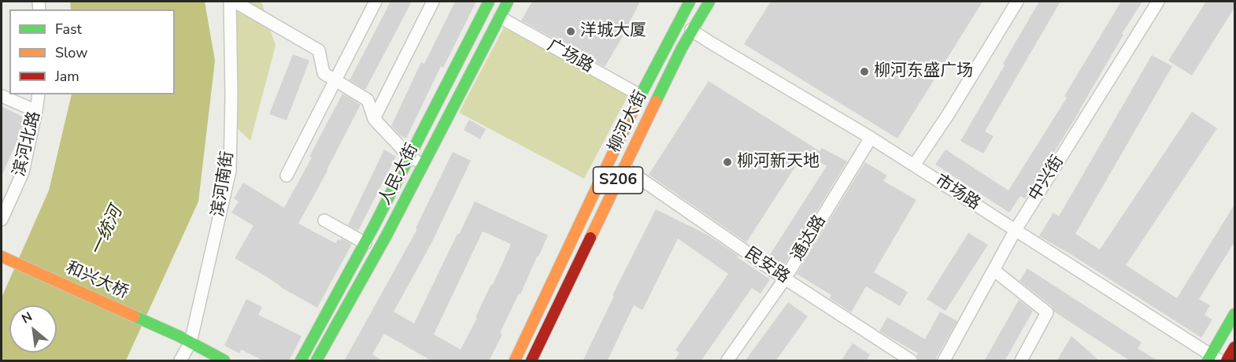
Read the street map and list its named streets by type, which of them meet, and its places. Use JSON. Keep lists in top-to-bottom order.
{
  "streets": {
    "street": [
      "广场路",
      "柳河大街",
      "滨河北路",
      "人民大街",
      "中兴街",
      "S206",
      "滨河南街",
      "市场路",
      "通达路",
      "民安路",
      "和兴大桥"
    ]
  },
  "crossings": [
    ["广场路", "柳河大街"],
    ["广场路", "人民大街"],
    ["柳河大街", "市场路"],
    ["柳河大街", "民安路"],
    ["中兴街", "市场路"],
    ["滨河南街", "和兴大桥"],
    ["市场路", "通达路"],
    ["通达路", "民安路"]
  ],
  "water": ["一统河"],
  "places": ["洋城大厦", "柳河东盛广场", "柳河新天地"],
  "legend": ["Fast", "Slow", "Jam"],
  "north": "top left"
}
